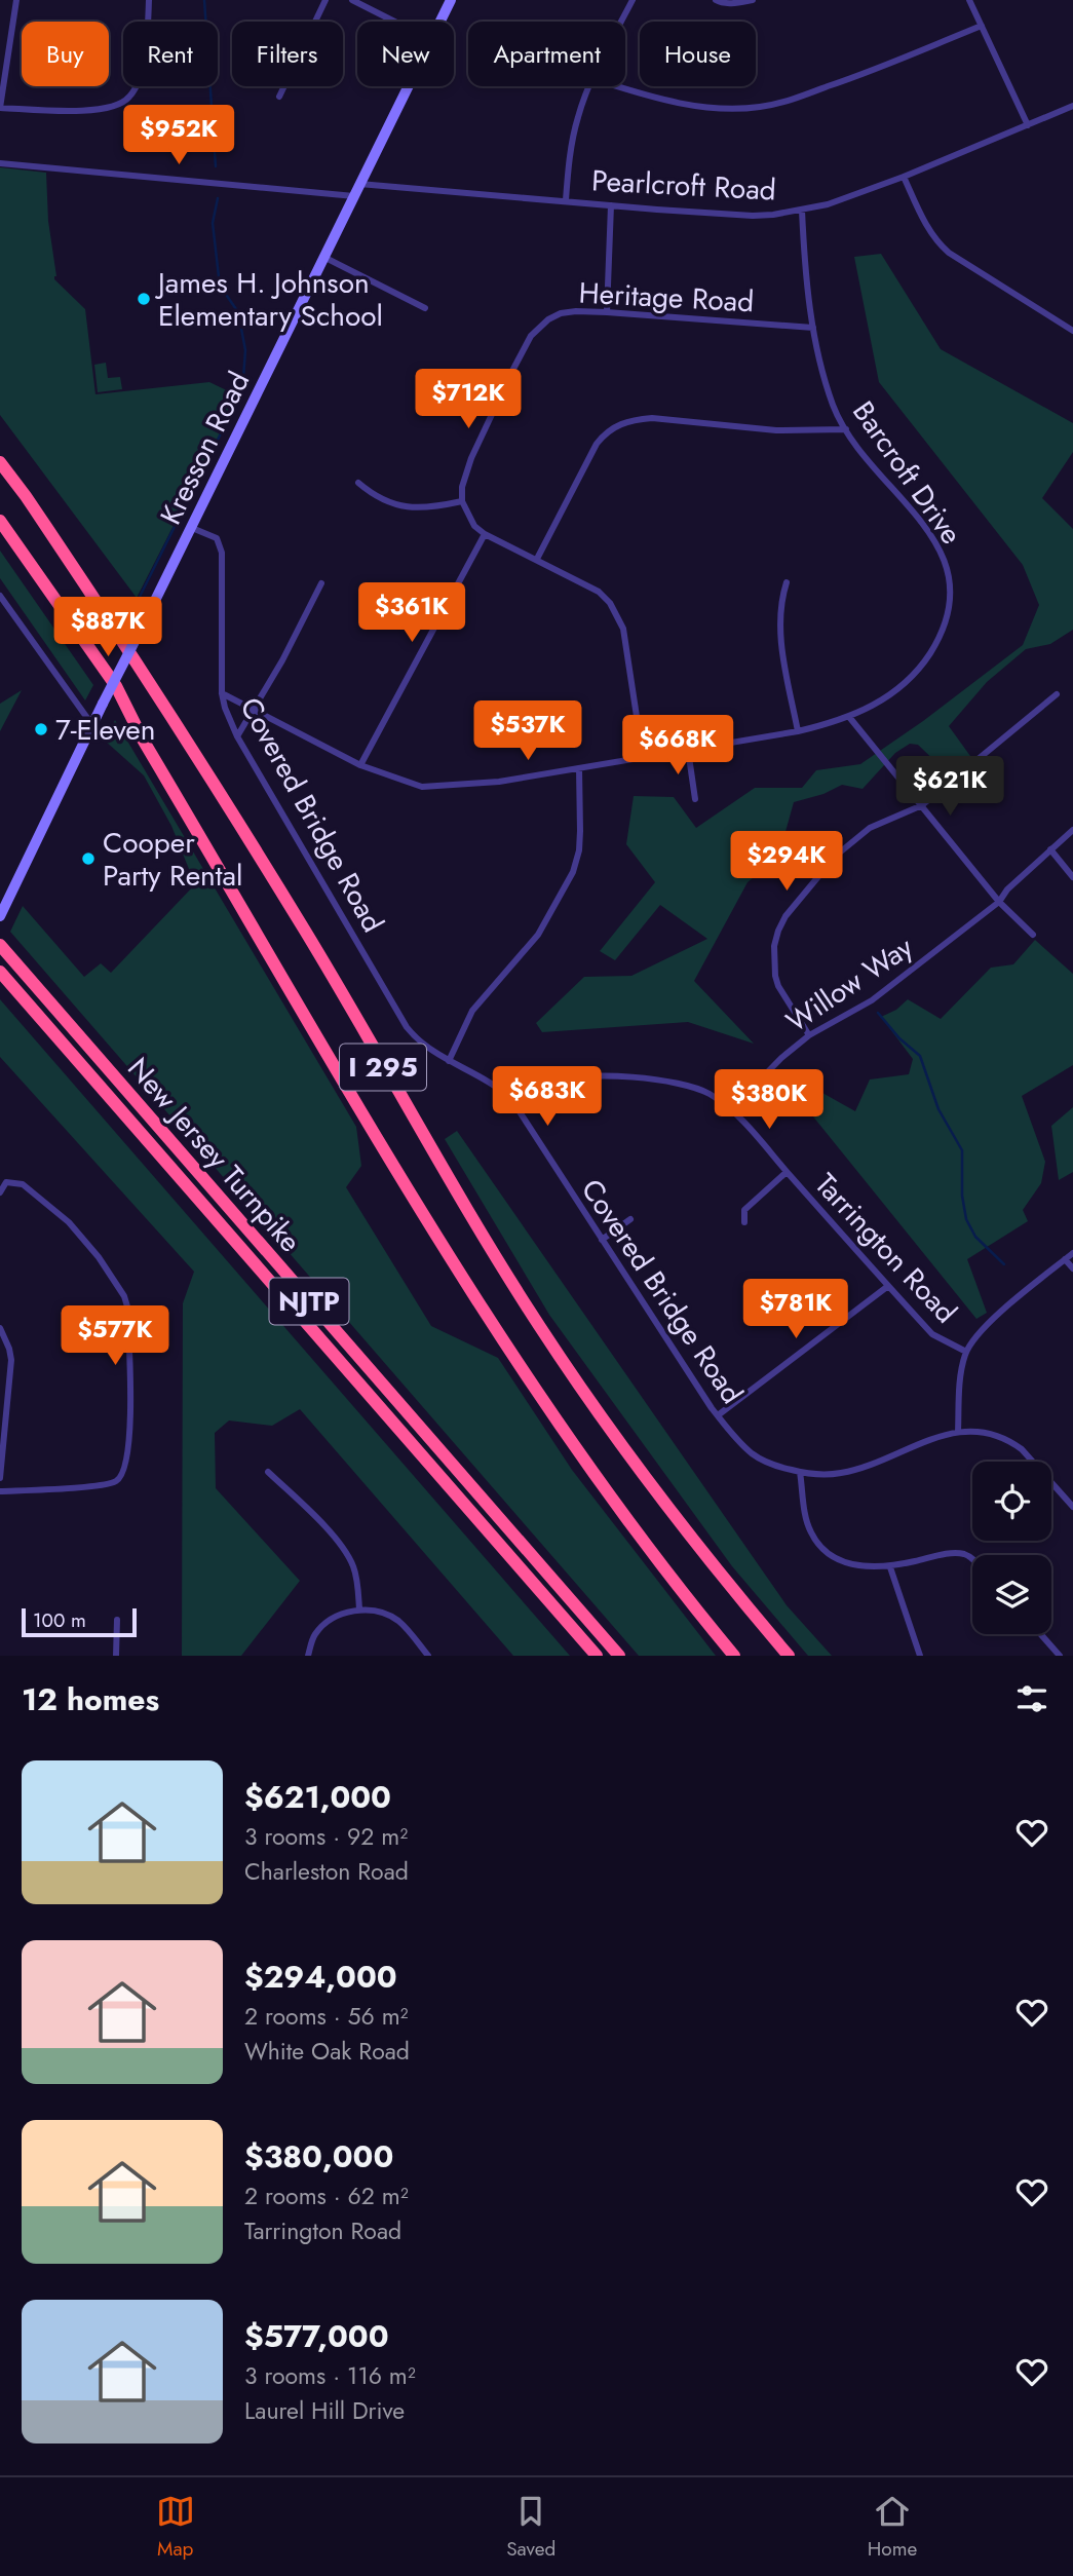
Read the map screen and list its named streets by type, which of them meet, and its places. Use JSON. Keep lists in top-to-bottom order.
{
  "streets": {
    "highway": ["I 295", "New Jersey Turnpike", "NJTP"],
    "street": [
      "Pearlcroft Road",
      "Heritage Road",
      "Kresson Road",
      "Barcroft Drive",
      "Covered Bridge Road",
      "Willow Way",
      "Tarrington Road"
    ]
  },
  "crossings": [
    ["Pearlcroft Road", "Kresson Road"],
    ["Pearlcroft Road", "Barcroft Drive"],
    ["Heritage Road", "Barcroft Drive"],
    ["Kresson Road", "Covered Bridge Road"],
    ["Barcroft Drive", "Covered Bridge Road"],
    ["Covered Bridge Road", "Tarrington Road"],
    ["Willow Way", "Tarrington Road"]
  ],
  "places": ["James H. Johnson Elementary School", "7-Eleven", "Cooper Party Rental"],
  "scale_bar": "100 m",
  "page": {
    "chip": [
      "Buy",
      "Rent",
      "Filters",
      "New",
      "Apartment",
      "House"
    ],
    "price": [
      "$952K",
      "$712K",
      "$361K",
      "$887K",
      "$537K",
      "$668K",
      "$621K",
      "$294K",
      "$683K",
      "$380K",
      "$781K",
      "$577K"
    ],
    "scale": "100 m",
    "heading": "12 homes",
    "list": [
      {
        "name": "$621,000",
        "note": "3 rooms · 92 m² · Charleston Road"
      },
      {
        "name": "$294,000",
        "note": "2 rooms · 56 m² · White Oak Road"
      },
      {
        "name": "$380,000",
        "note": "2 rooms · 62 m² · Tarrington Road"
      },
      {
        "name": "$577,000",
        "note": "3 rooms · 116 m² · Laurel Hill Drive"
      }
    ],
    "tabs": ["Map", "Saved", "Home"]
  }
}
